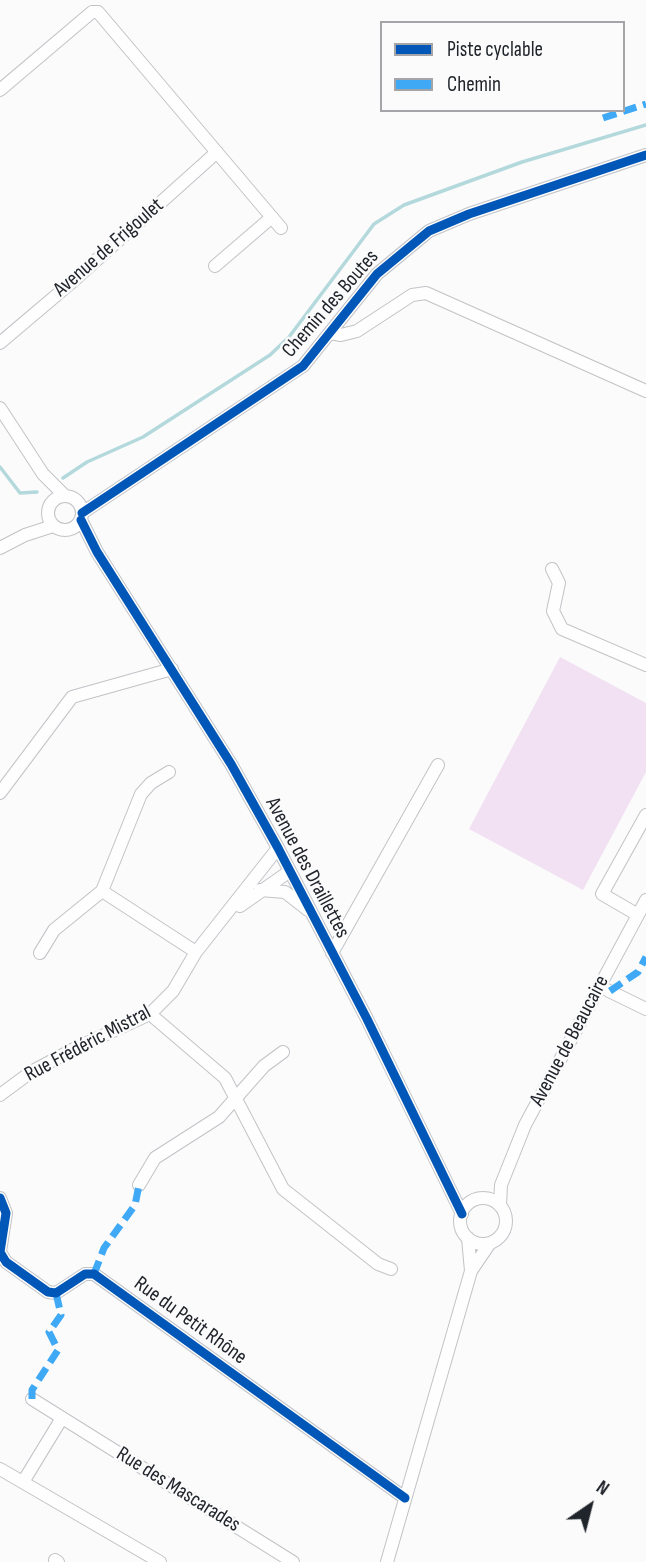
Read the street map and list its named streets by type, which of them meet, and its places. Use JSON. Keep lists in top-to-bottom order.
{
  "streets": {
    "street": [
      "Avenue de Frigoulet",
      "Chemin des Boutes",
      "Avenue des Draillettes",
      "Avenue de Beaucaire",
      "Rue Frédéric Mistral",
      "Rue du Petit Rhône",
      "Rue des Mascarades"
    ]
  },
  "crossings": [
    ["Chemin des Boutes", "Avenue des Draillettes"],
    ["Avenue des Draillettes", "Avenue de Beaucaire"],
    ["Avenue des Draillettes", "Rue Frédéric Mistral"]
  ],
  "legend": ["Piste cyclable", "Chemin"],
  "north": "top right"
}
